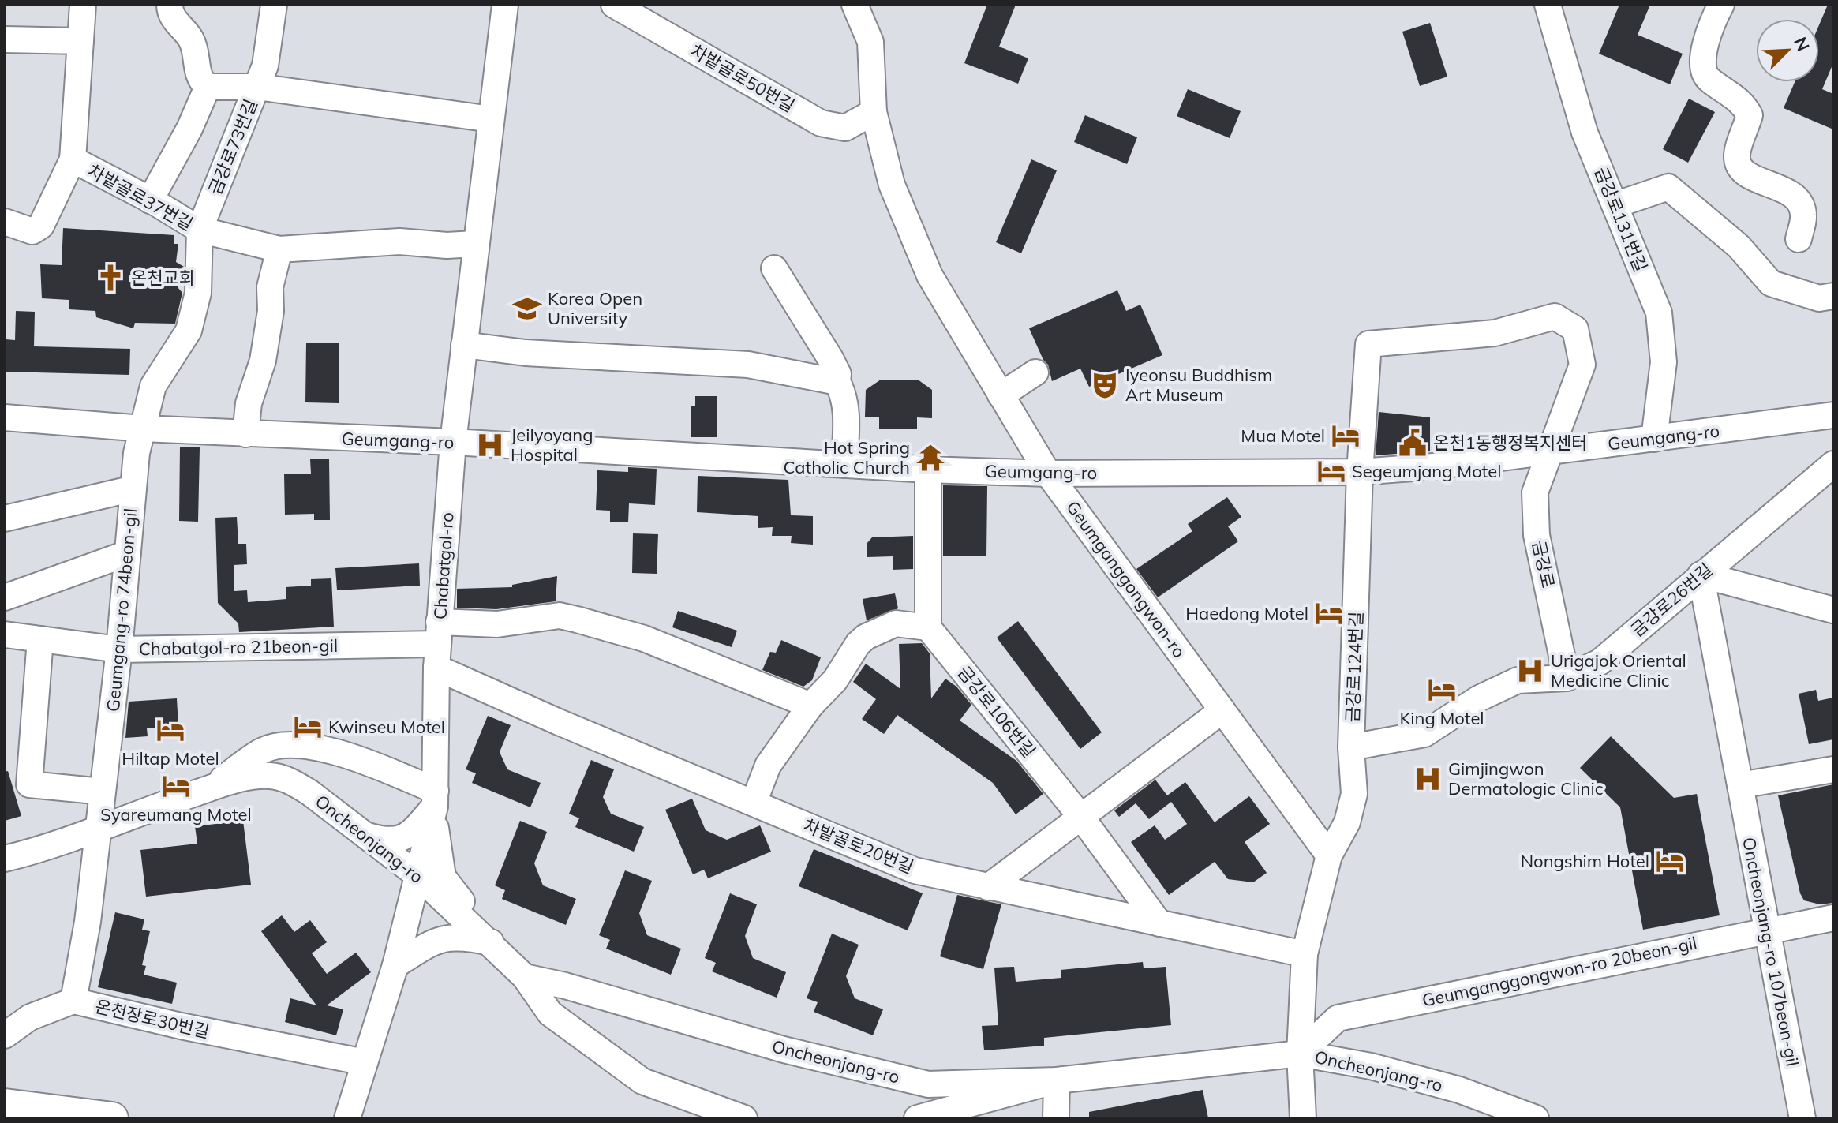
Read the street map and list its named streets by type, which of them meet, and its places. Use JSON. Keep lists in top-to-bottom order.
{
  "streets": {
    "street": [
      "차밭골로50번길",
      "금강로73번길",
      "차밭골로37번길",
      "금강로131번길",
      "Geumgang-ro",
      "금강로",
      "Chabatgol-ro",
      "Geumganggongwon-ro",
      "금강로26번길",
      "Geumgang-ro 74beon-gil",
      "Chabatgol-ro 21beon-gil",
      "금강로124번길",
      "금강로106번길",
      "Oncheonjang-ro",
      "차밭골로20번길",
      "Oncheonjang-ro 107beon-gil",
      "Geumganggongwon-ro 20beon-gil",
      "온천장로30번길"
    ]
  },
  "crossings": [
    ["차밭골로50번길", "Geumganggongwon-ro"],
    ["금강로73번길", "차밭골로37번길"],
    ["금강로73번길", "Geumgang-ro"],
    ["금강로73번길", "Geumgang-ro 74beon-gil"],
    ["차밭골로37번길", "Chabatgol-ro"],
    ["금강로131번길", "Geumgang-ro"],
    ["Geumgang-ro", "금강로"],
    ["Geumgang-ro", "Chabatgol-ro"],
    ["Geumgang-ro", "Geumganggongwon-ro"],
    ["Geumgang-ro", "Geumgang-ro 74beon-gil"],
    ["Geumgang-ro", "금강로124번길"],
    ["금강로", "금강로26번길"],
    ["금강로", "금강로124번길"],
    ["Chabatgol-ro", "Chabatgol-ro 21beon-gil"],
    ["Chabatgol-ro", "Oncheonjang-ro"],
    ["Chabatgol-ro", "차밭골로20번길"],
    ["Chabatgol-ro", "온천장로30번길"],
    ["Geumganggongwon-ro", "금강로124번길"],
    ["금강로26번길", "금강로124번길"],
    ["금강로26번길", "Oncheonjang-ro 107beon-gil"],
    ["Geumgang-ro 74beon-gil", "Chabatgol-ro 21beon-gil"],
    ["Geumgang-ro 74beon-gil", "Oncheonjang-ro"],
    ["Geumgang-ro 74beon-gil", "온천장로30번길"],
    ["Chabatgol-ro 21beon-gil", "차밭골로20번길"],
    ["금강로106번길", "차밭골로20번길"],
    ["Oncheonjang-ro", "Geumganggongwon-ro 20beon-gil"],
    ["Oncheonjang-ro", "온천장로30번길"],
    ["Oncheonjang-ro 107beon-gil", "Geumganggongwon-ro 20beon-gil"]
  ],
  "places": {
    "church": ["온천교회"],
    "school or university": ["Korea Open University"],
    "theatre": ["Iyeonsu Buddhism Art Museum"],
    "hotel": [
      "Mua Motel",
      "Segeumjang Motel",
      "Haedong Motel",
      "King Motel",
      "Kwinseu Motel",
      "Hiltap Motel",
      "Syareumang Motel",
      "Nongshim Hotel"
    ],
    "public building": ["온천1동행정복지센터"],
    "hospital": ["Jeilyoyang Hospital", "Urigajok Oriental Medicine Clinic", "Gimjingwon Dermatologic Clinic"],
    "temple": ["Hot Spring Catholic Church"]
  },
  "north": "top right"
}
